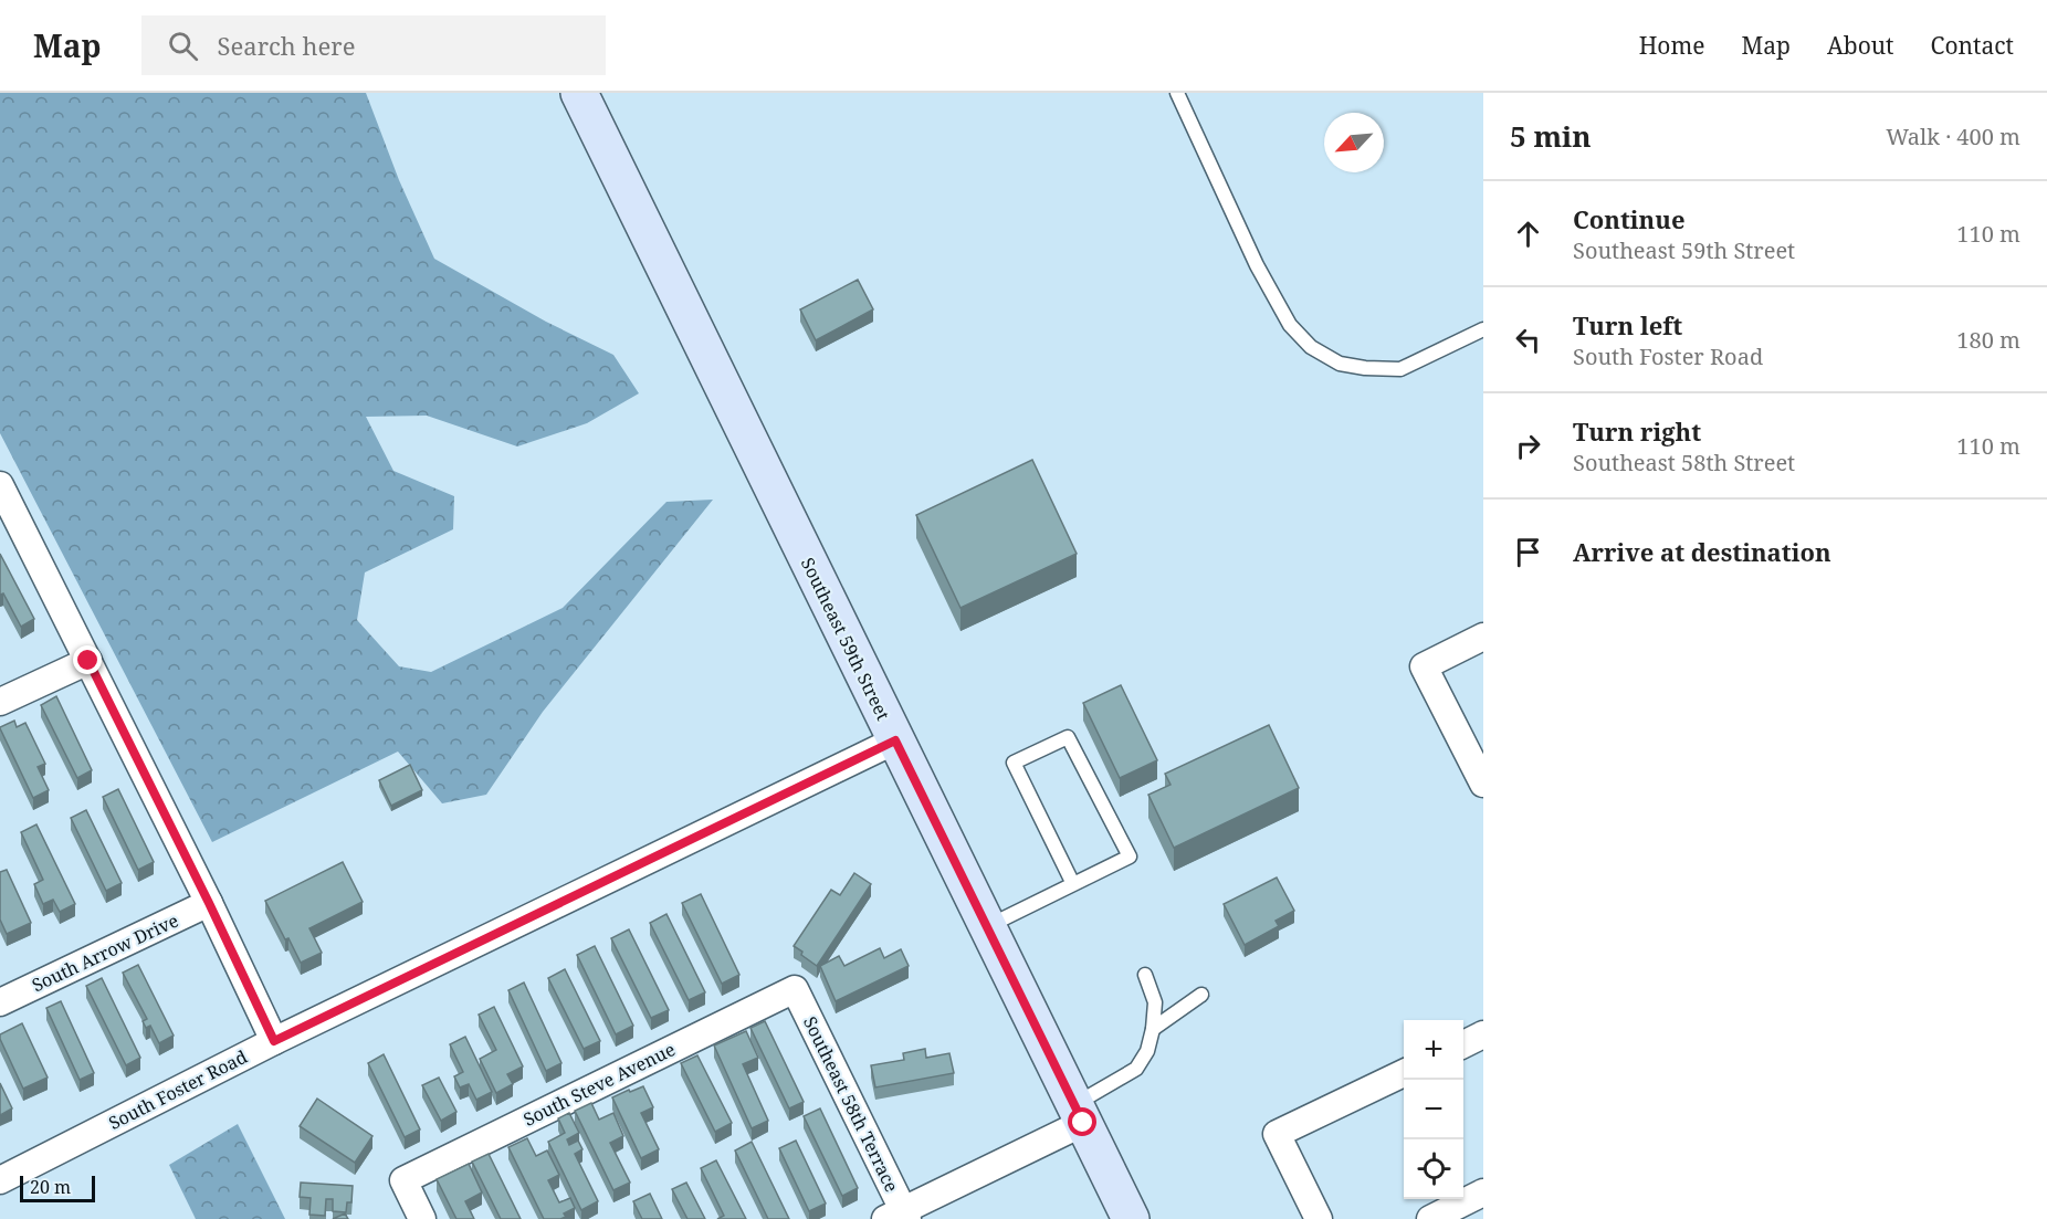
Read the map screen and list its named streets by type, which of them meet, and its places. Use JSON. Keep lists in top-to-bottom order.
{
  "streets": {
    "main road": ["Southeast 59th Street"],
    "street": [
      "South Arrow Drive",
      "South Steve Avenue",
      "South Foster Road",
      "Southeast 58th Terrace"
    ]
  },
  "crossings": [
    ["Southeast 59th Street", "South Foster Road"],
    ["South Steve Avenue", "Southeast 58th Terrace"]
  ],
  "scale_bar": "20 m",
  "north": "bottom left",
  "page": {
    "header": "Map",
    "search": "Search here",
    "nav": [
      "Home",
      "Map",
      "About",
      "Contact"
    ],
    "heading": ["5 min", "Walk · 400 m"],
    "list": [
      ["Continue", "Southeast 59th Street", "110 m"],
      ["Turn left", "South Foster Road", "180 m"],
      ["Turn right", "Southeast 58th Street", "110 m"],
      "Arrive at destination"
    ],
    "map_buttons": ["+", "−"],
    "scale": "20 m"
  }
}
